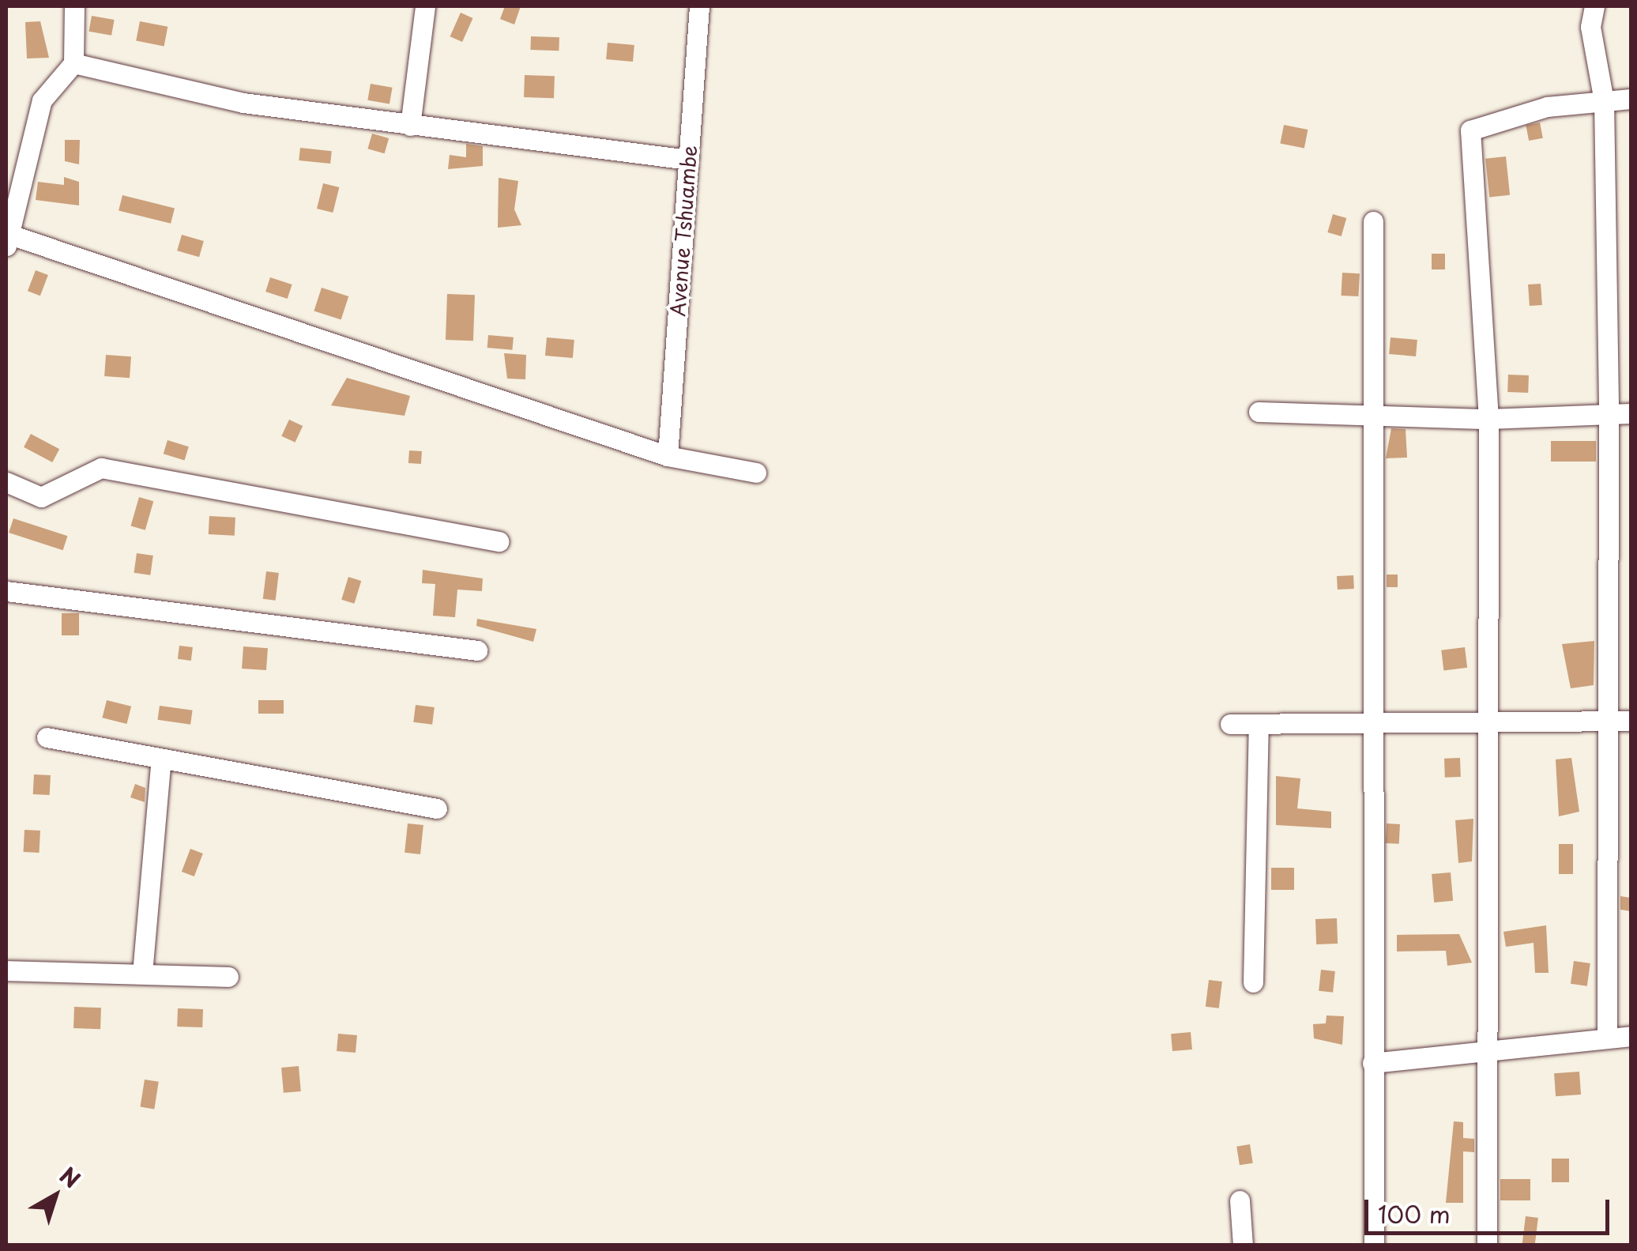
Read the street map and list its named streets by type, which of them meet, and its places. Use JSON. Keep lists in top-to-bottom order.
{
  "streets": {
    "street": ["Avenue Tshuambe"]
  },
  "scale_bar": "100 m",
  "north": "top right"
}
